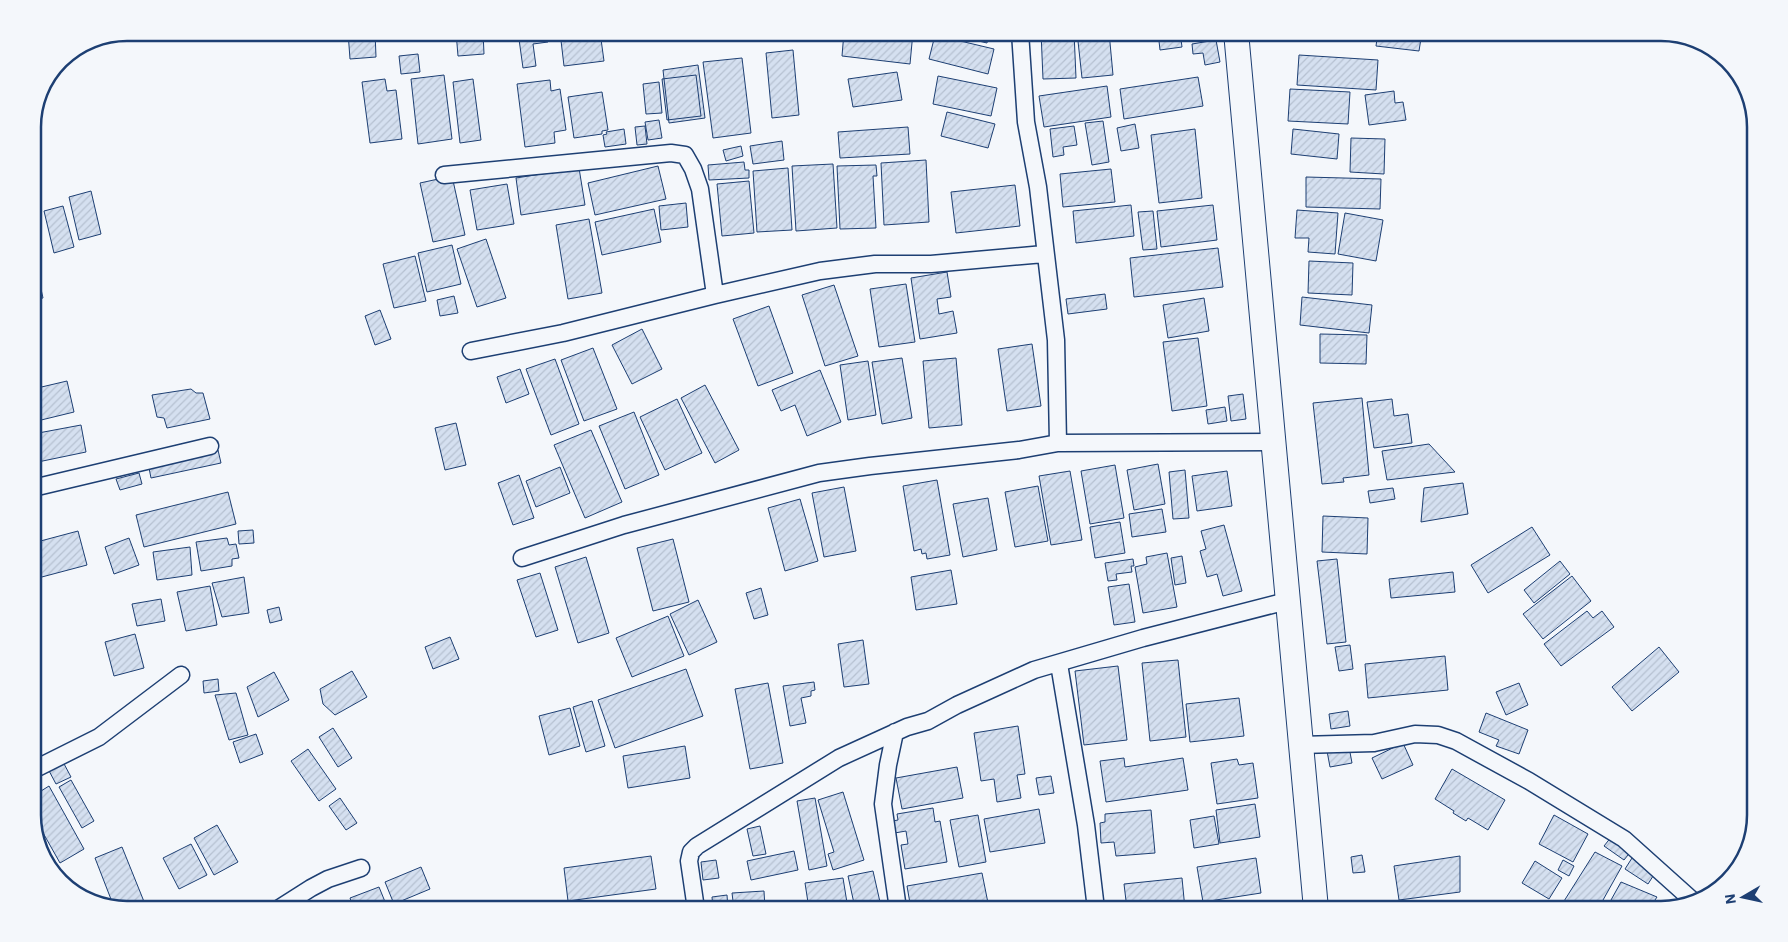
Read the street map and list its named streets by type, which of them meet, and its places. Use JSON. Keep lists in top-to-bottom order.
{
  "north": "left"
}
